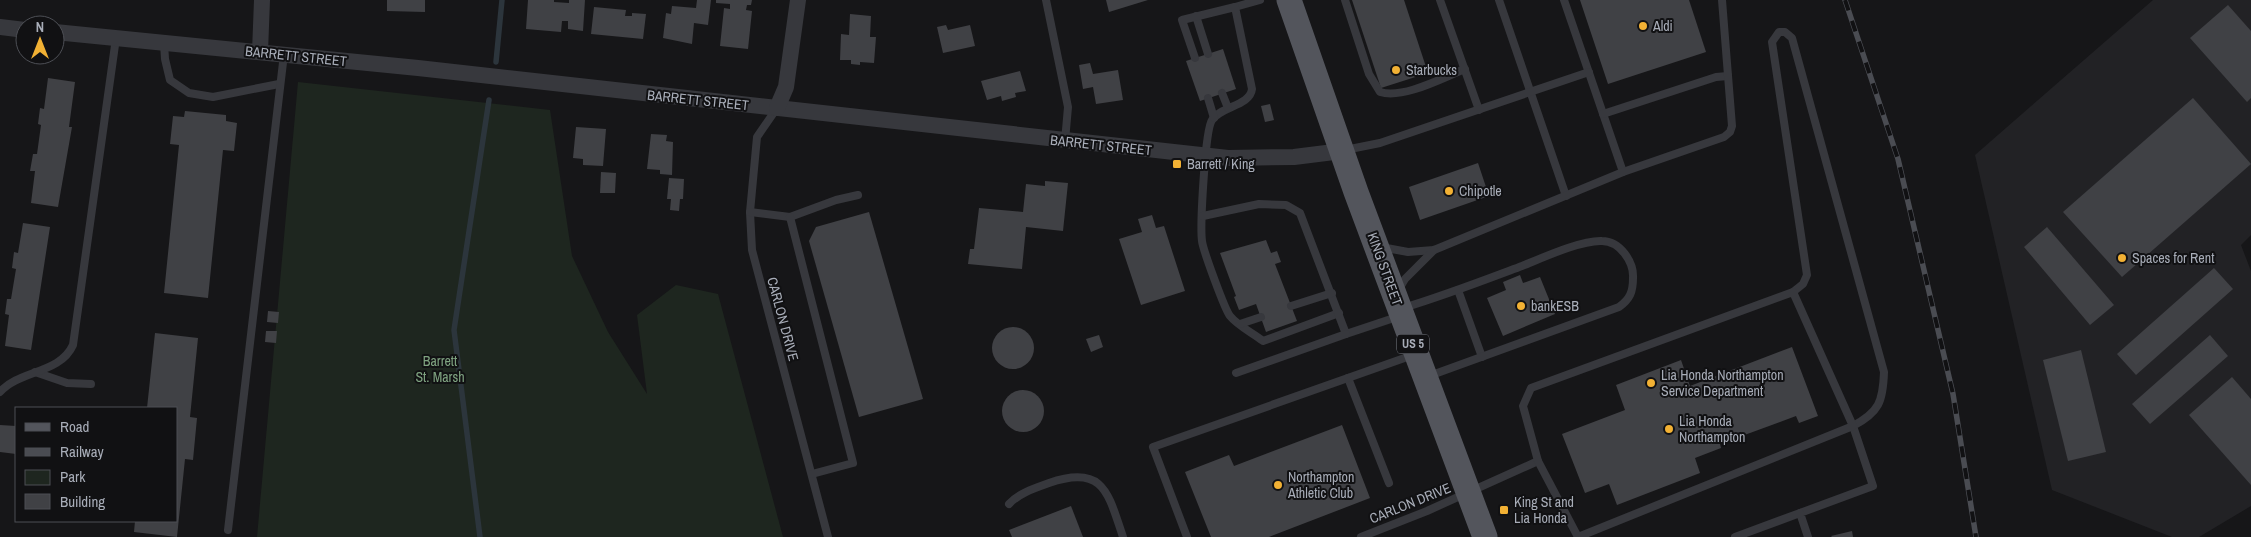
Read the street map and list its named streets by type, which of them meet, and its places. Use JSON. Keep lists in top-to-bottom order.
{
  "streets": {
    "main road": ["KING STREET", "US 5"],
    "street": ["BARRETT STREET"],
    "lane": ["CARLON DRIVE"]
  },
  "crossings": [
    ["BARRETT STREET", "KING STREET"],
    ["BARRETT STREET", "CARLON DRIVE"],
    ["KING STREET", "CARLON DRIVE"]
  ],
  "parks": ["Barrett St. Marsh"],
  "places": {
    "other": [
      "Aldi",
      "Starbucks",
      "Chipotle",
      "Spaces for Rent",
      "bankESB",
      "Lia Honda Northampton Service Department",
      "Lia Honda Northampton",
      "Northampton Athletic Club"
    ],
    "transit": ["Barrett / King", "King St and Lia Honda"]
  },
  "legend": [
    "Road",
    "Railway",
    "Park",
    "Building"
  ],
  "north": "top"
}
